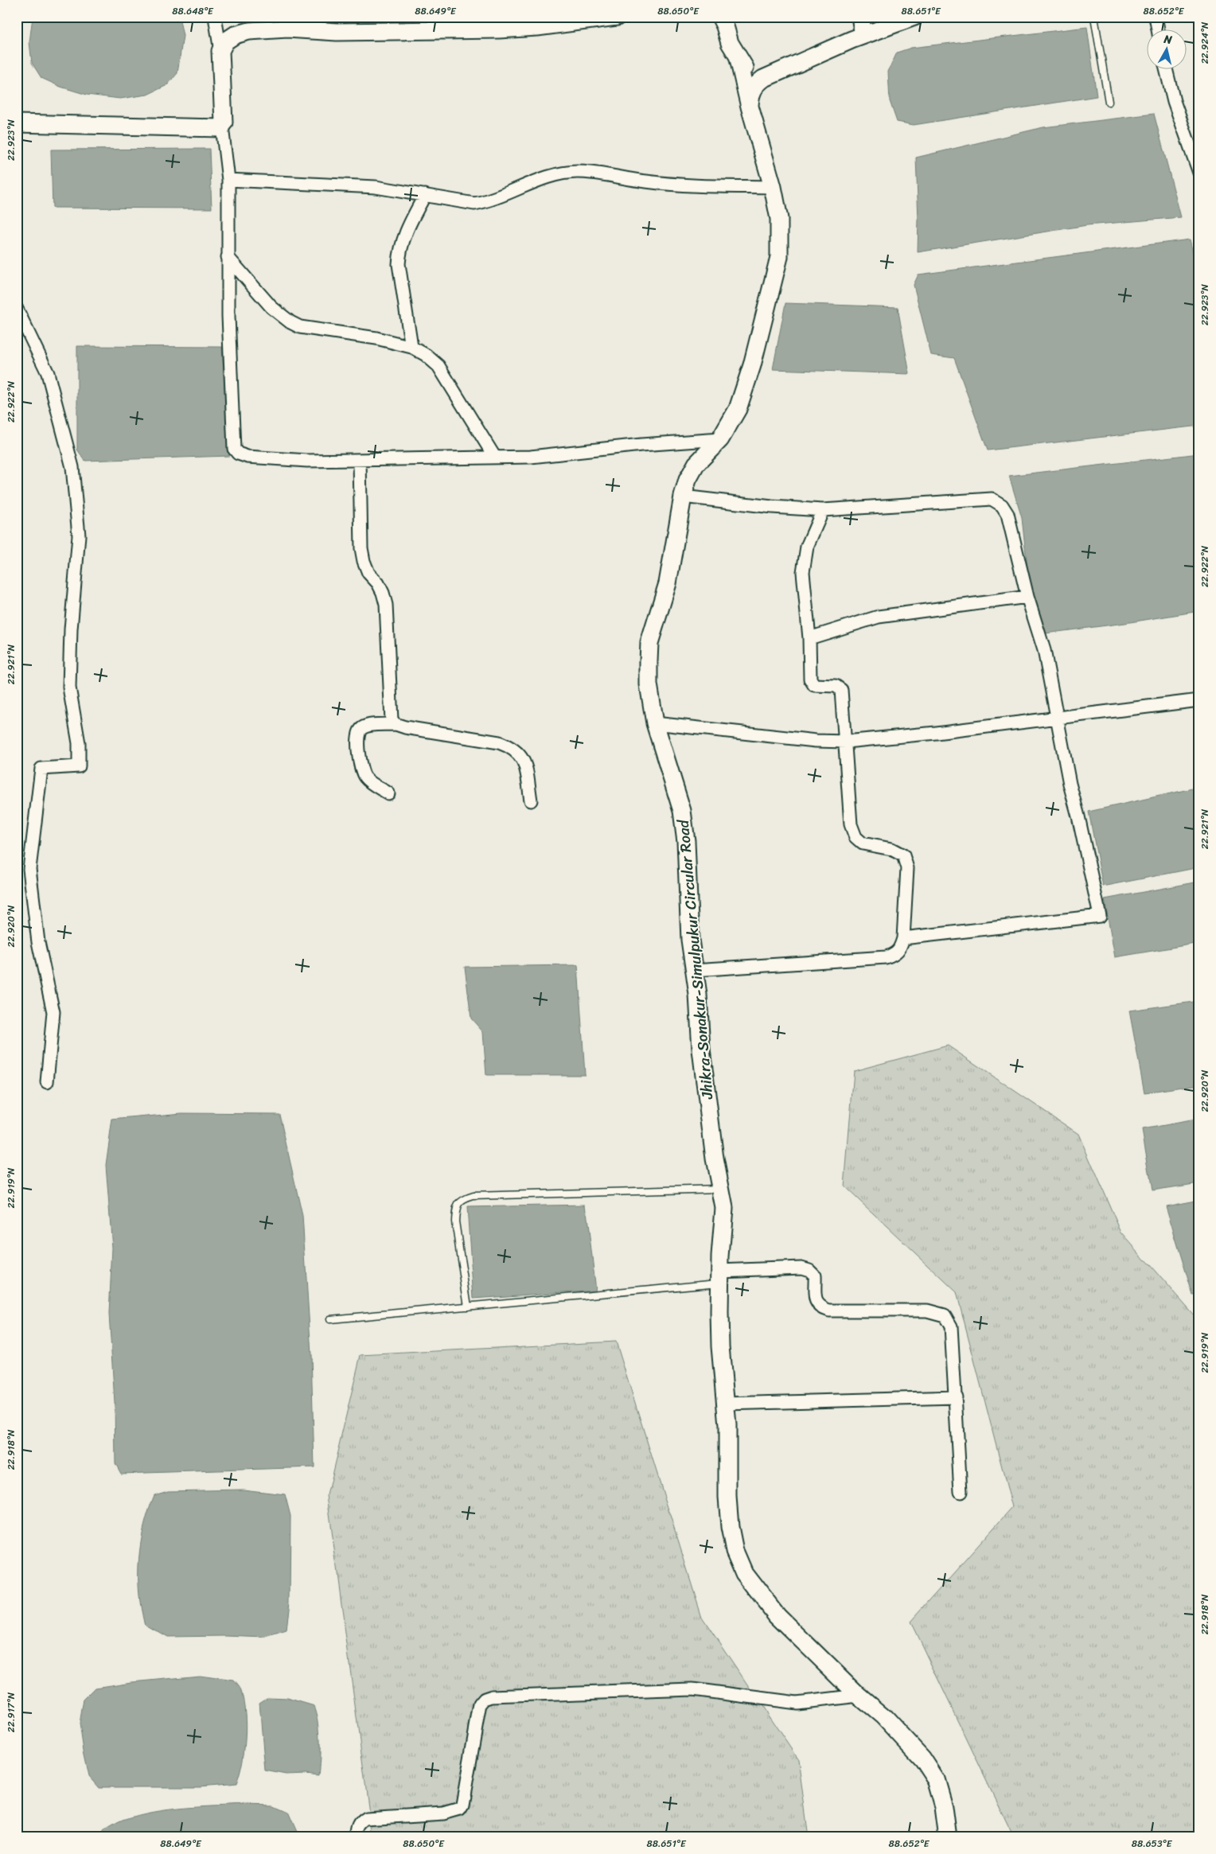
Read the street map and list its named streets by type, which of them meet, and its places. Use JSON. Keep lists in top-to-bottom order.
{
  "streets": {
    "street": ["Jhikra-Sonakur-Simulpukur Circular Road"]
  },
  "north": "top",
  "coordinates": [
    "88.648°E",
    "88.649°E",
    "88.650°E",
    "88.651°E",
    "88.652°E",
    "22.924°N",
    "22.923°N",
    "22.922°N",
    "22.921°N",
    "22.920°N",
    "22.919°N",
    "22.918°N",
    "22.917°N",
    "88.653°E"
  ]
}
